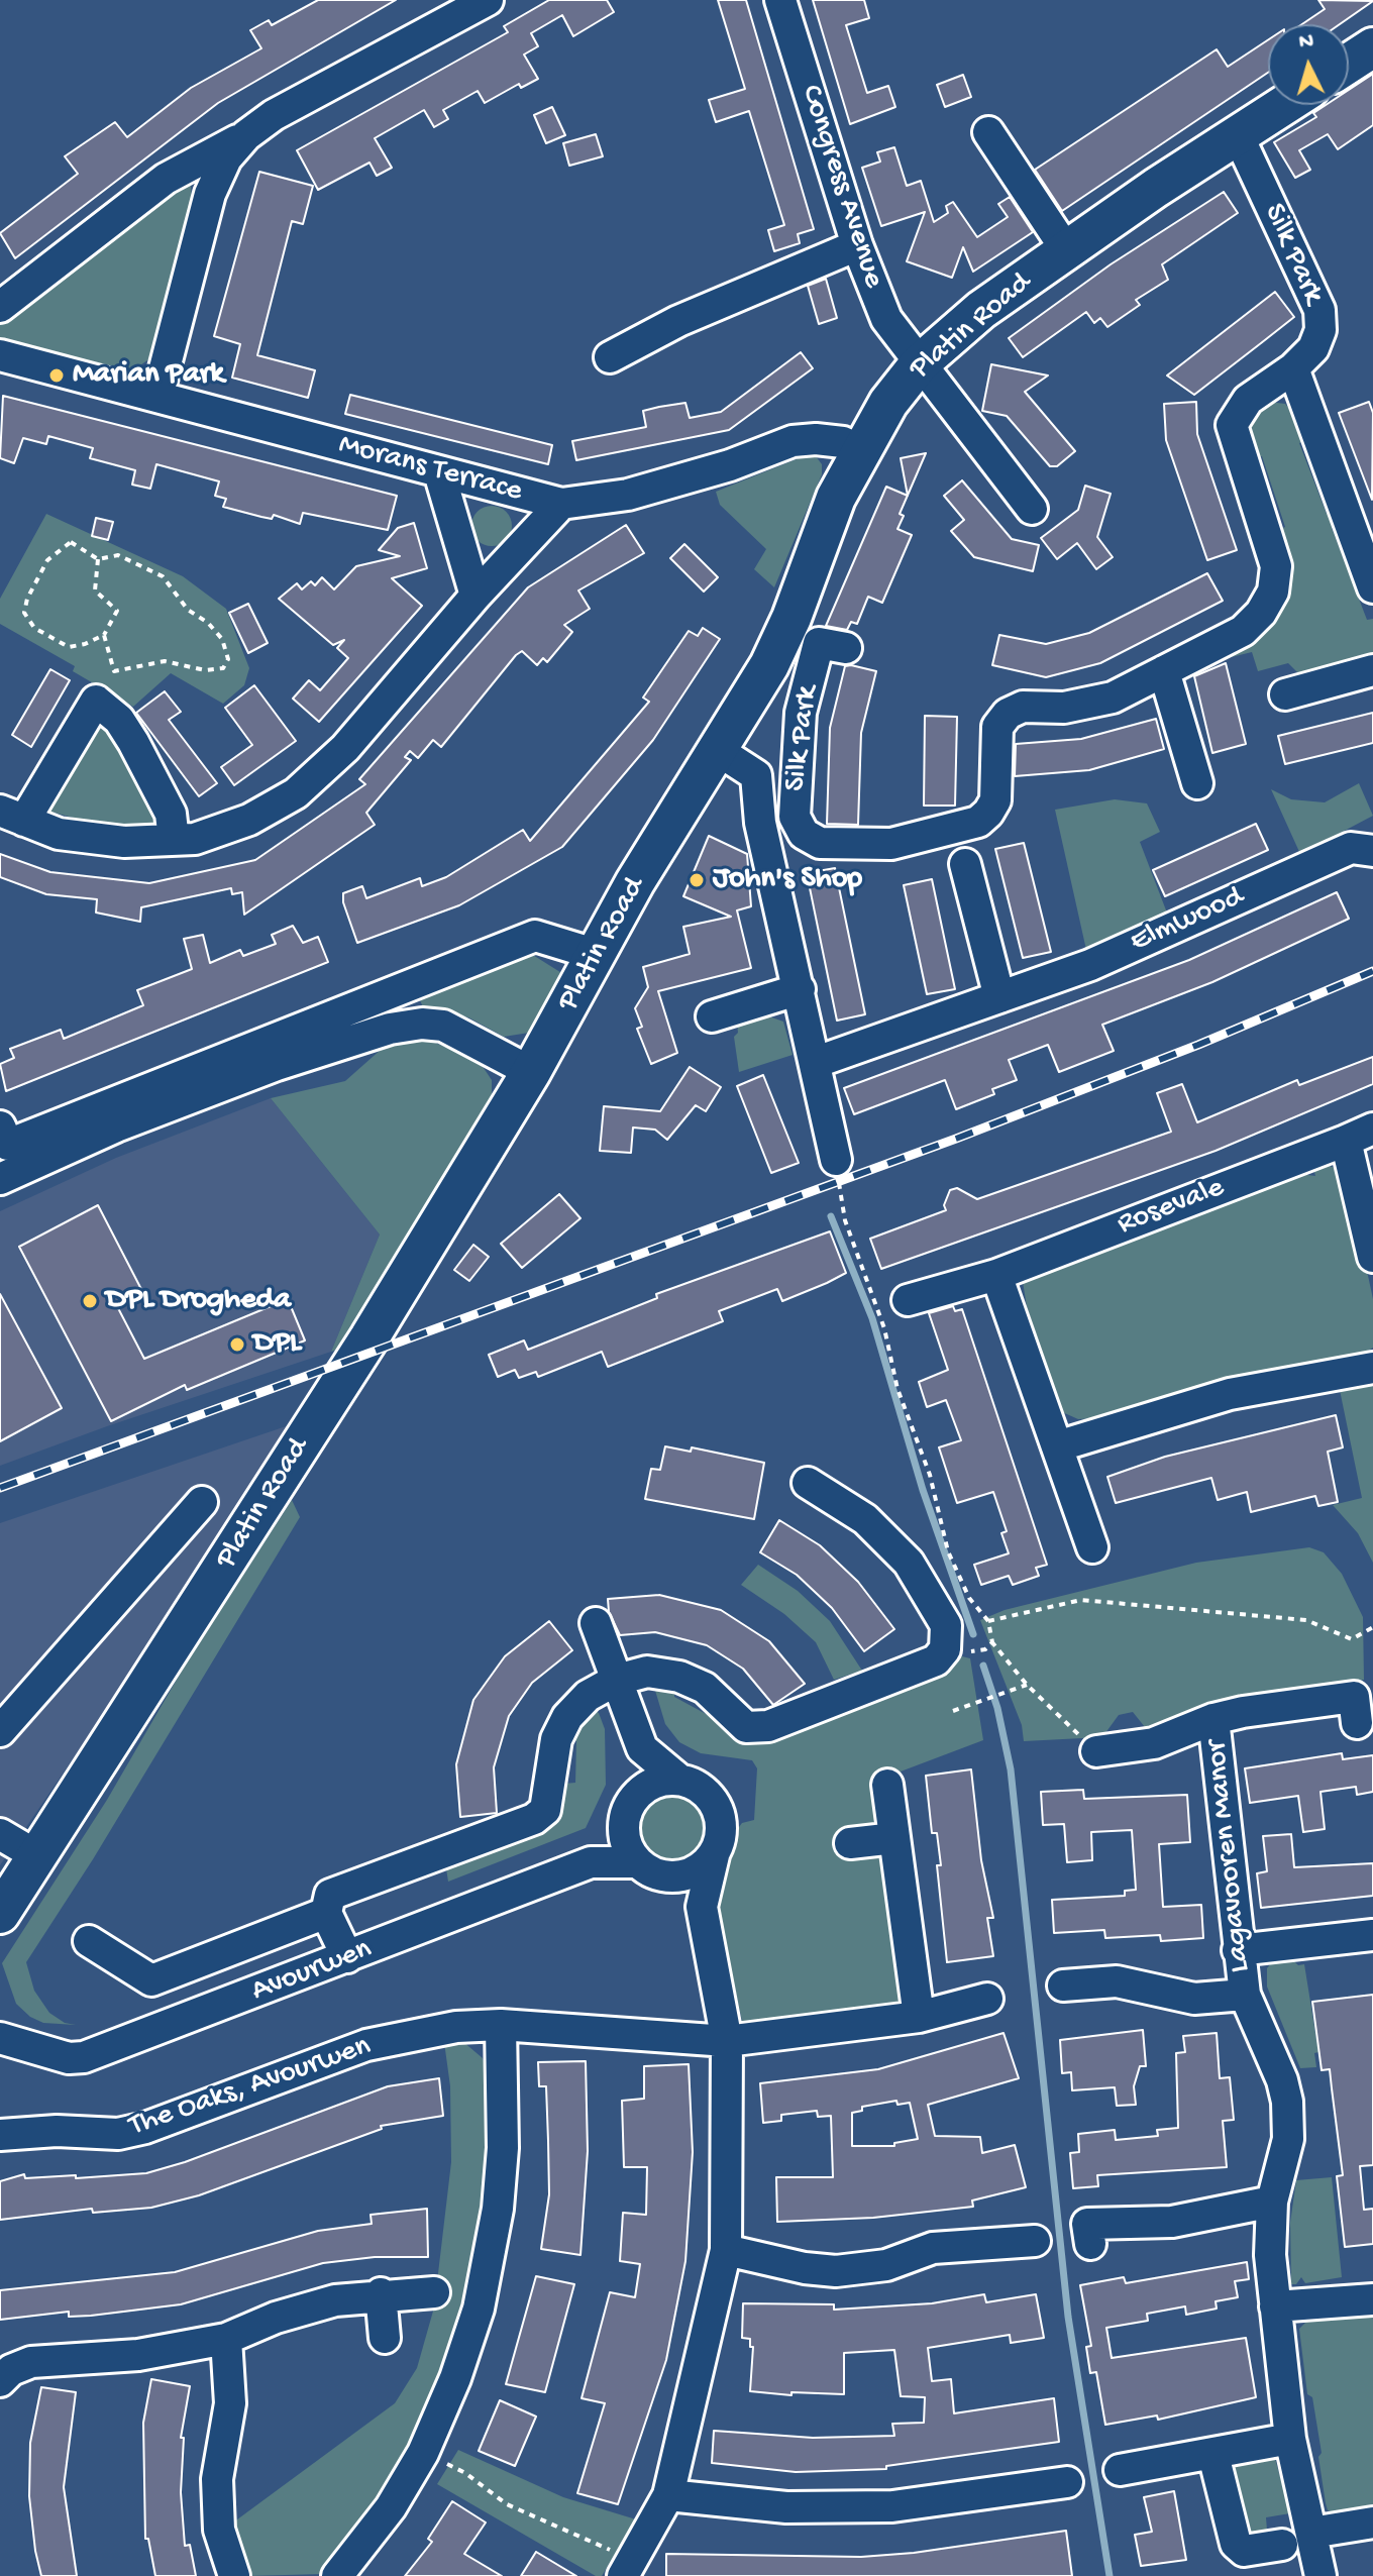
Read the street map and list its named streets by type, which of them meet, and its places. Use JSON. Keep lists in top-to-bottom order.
{
  "streets": {
    "main road": ["Platin Road"],
    "street": [
      "Congress Avenue",
      "Silk Park",
      "Morans Terrace",
      "Elmwood",
      "Rosevale",
      "Lagavooren Manor",
      "Avourwen",
      "The Oaks, Avourwen"
    ]
  },
  "crossings": [
    ["Congress Avenue", "Platin Road"],
    ["Silk Park", "Platin Road"],
    ["Platin Road", "Morans Terrace"]
  ],
  "places": [
    "Marian Park",
    "John's Shop",
    "DPL Drogheda",
    "DPL"
  ],
  "north": "top"
}
